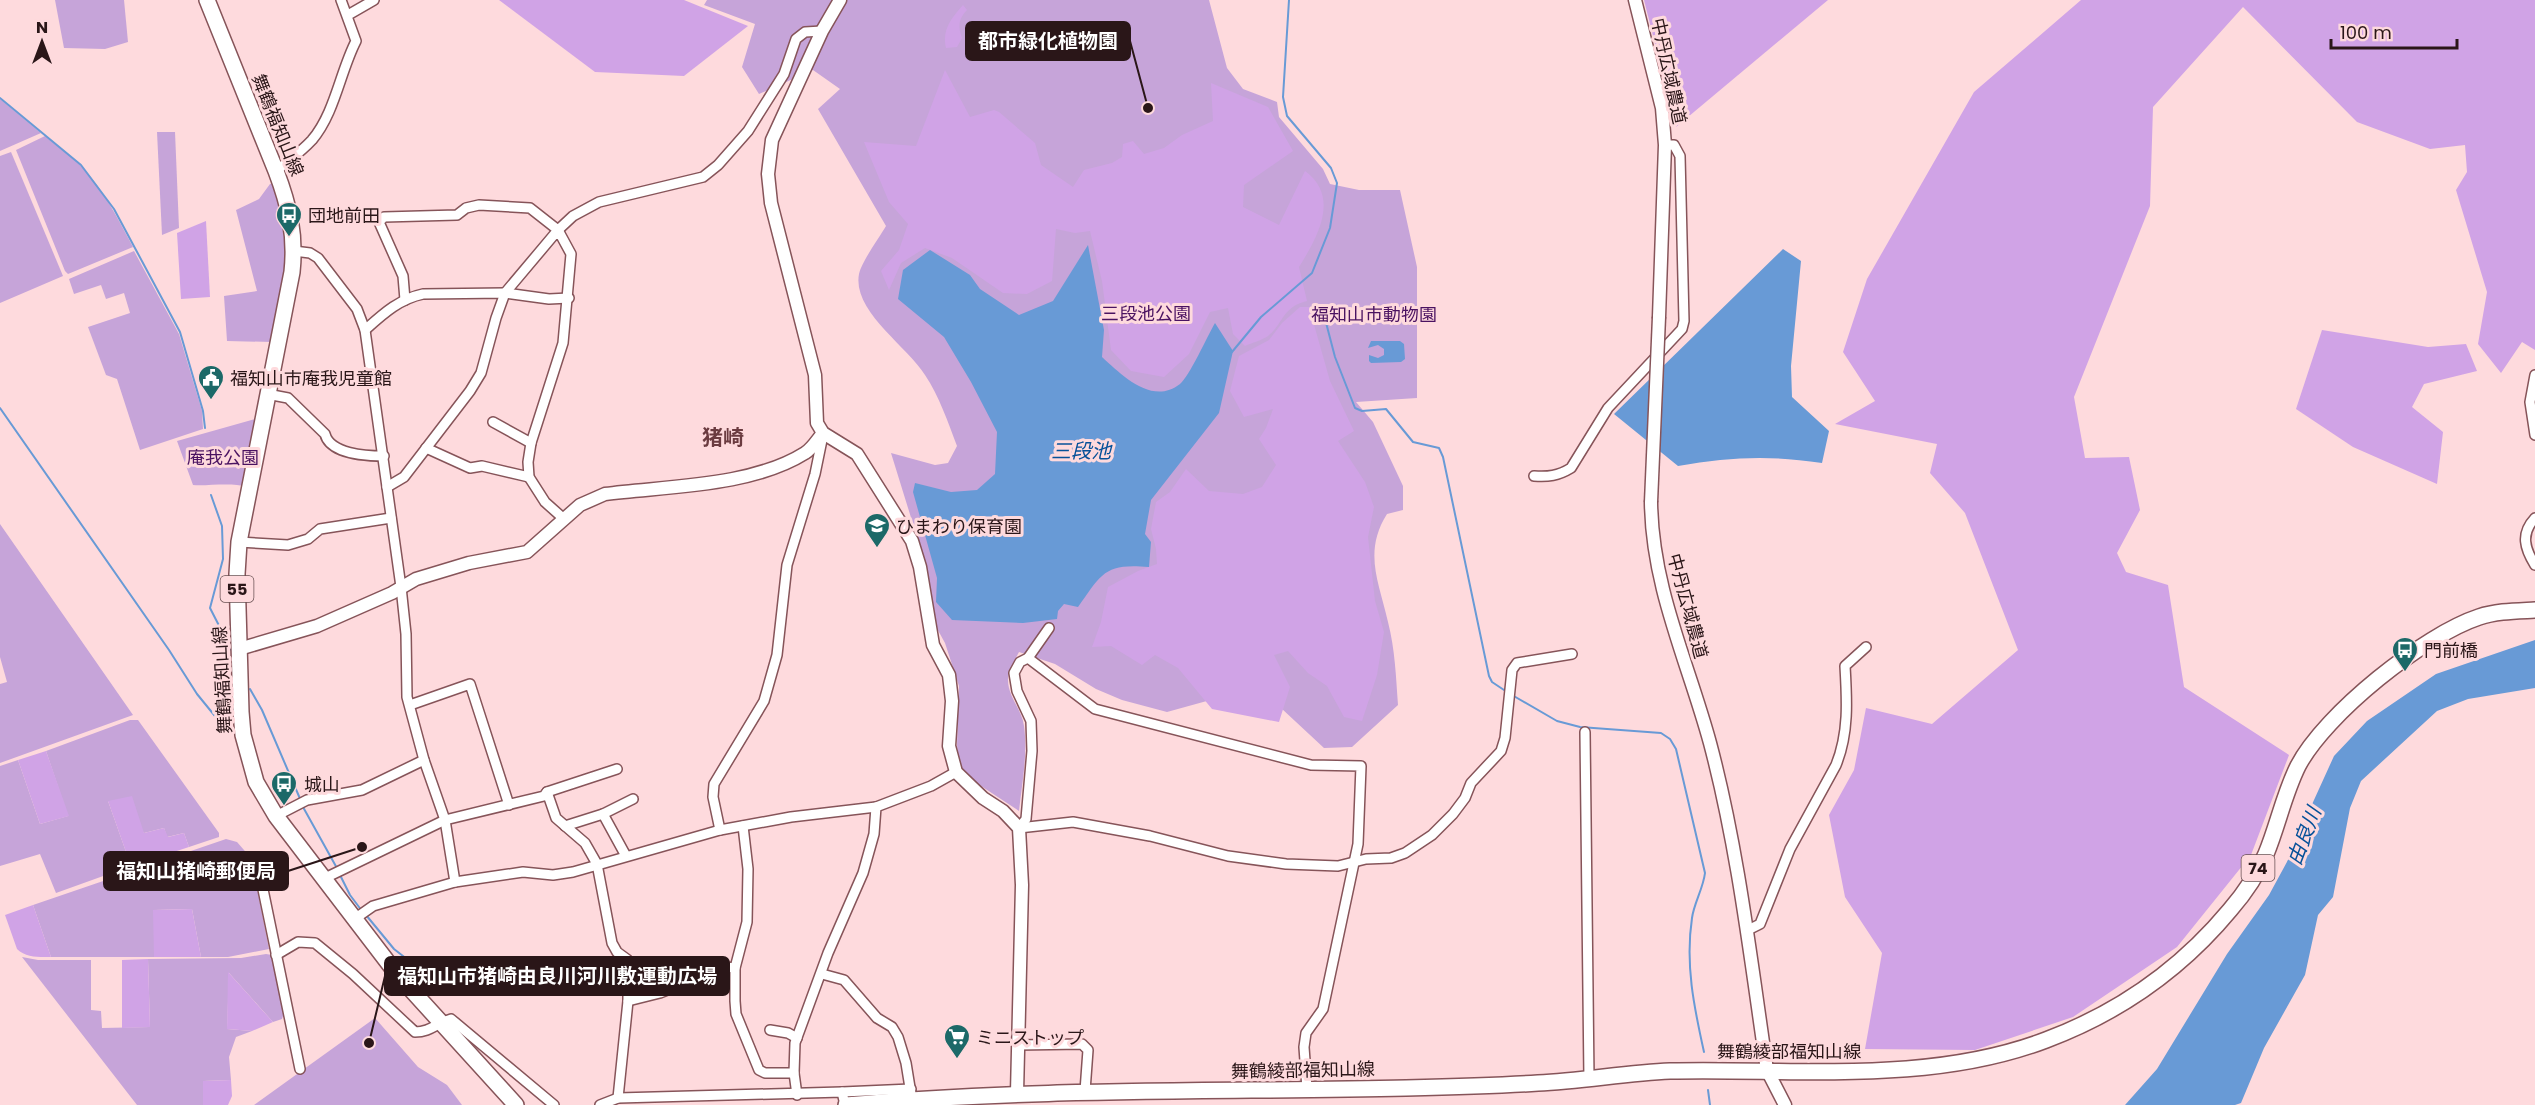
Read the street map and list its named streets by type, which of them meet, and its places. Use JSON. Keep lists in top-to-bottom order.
{
  "streets": {
    "main road": [
      "舞鶴福知山線",
      "55",
      "74",
      "舞鶴綾部福知山線"
    ],
    "street": ["中丹広域農道"]
  },
  "crossings": [
    ["中丹広域農道", "舞鶴綾部福知山線"]
  ],
  "districts": ["猪崎"],
  "water": ["三段池", "由良川"],
  "parks": ["三段池公園", "福知山市動物園", "庵我公園"],
  "places": {
    "other": ["都市緑化植物園", "福知山猪崎郵便局", "福知山市猪崎由良川河川敷運動広場"],
    "bus stop": ["団地前田", "門前橋", "城山"],
    "public building": ["福知山市庵我児童館"],
    "school or university": ["ひまわり保育園"],
    "supermarket": ["ミニストップ"]
  },
  "scale_bar": "100 m",
  "north": "top"
}
